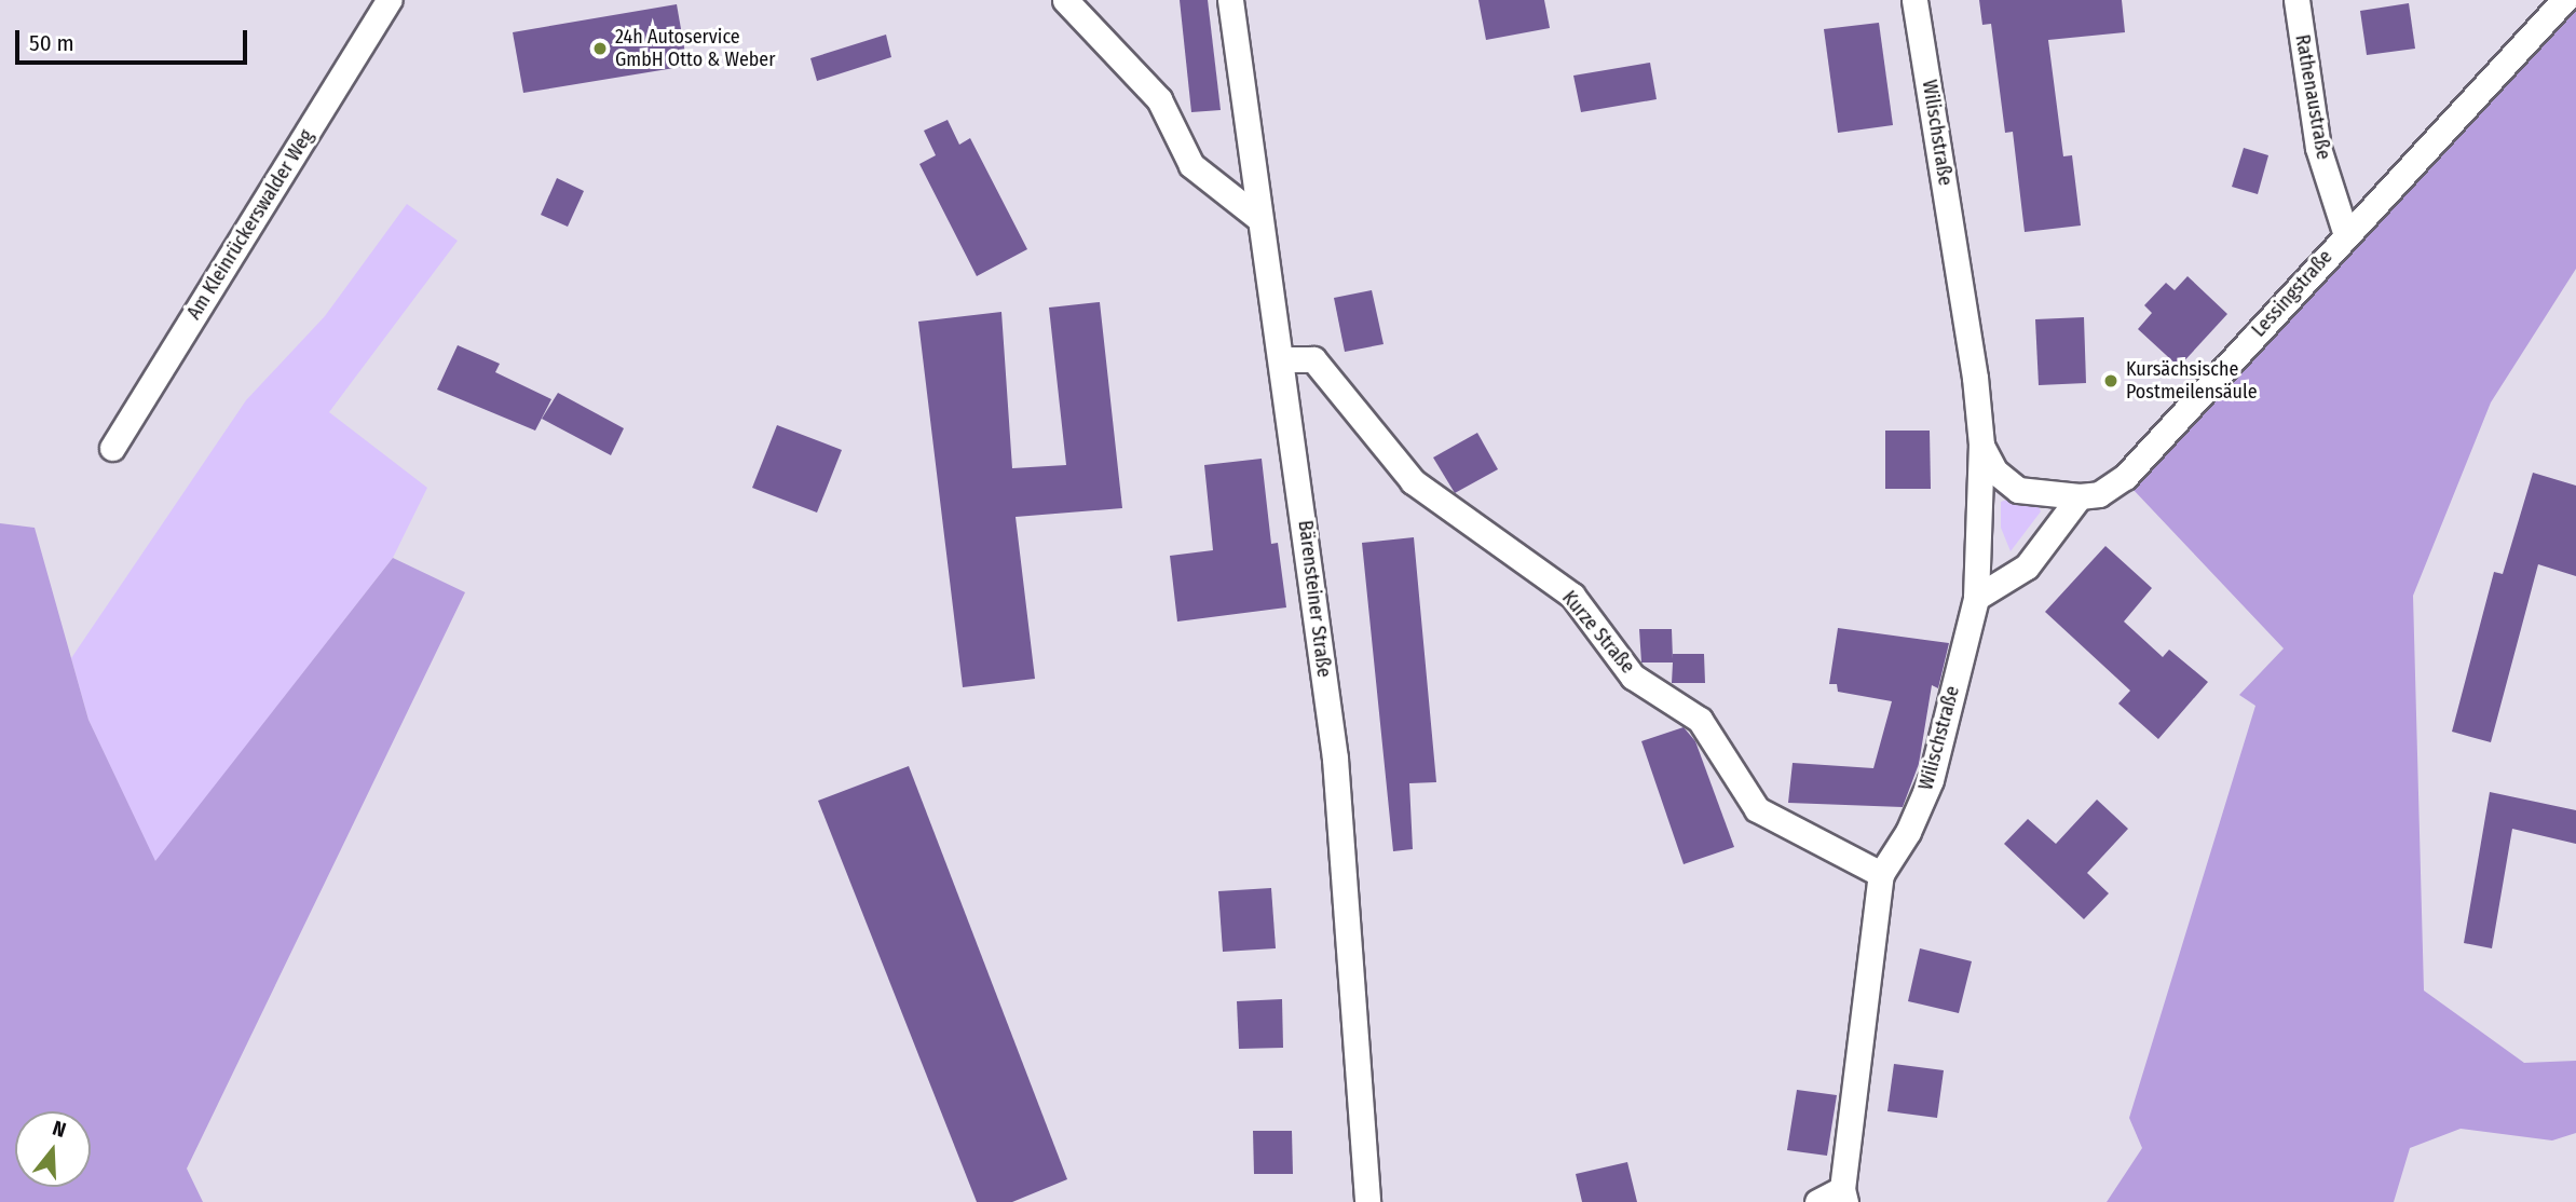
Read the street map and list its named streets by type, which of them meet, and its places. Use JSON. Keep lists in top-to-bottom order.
{
  "streets": {
    "street": [
      "Rathenaustraße",
      "Wilischstraße",
      "Am Kleinrückerswalder Weg",
      "Lessingstraße",
      "Bärensteiner Straße",
      "Kurze Straße"
    ]
  },
  "crossings": [
    ["Rathenaustraße", "Lessingstraße"],
    ["Wilischstraße", "Lessingstraße"],
    ["Wilischstraße", "Kurze Straße"],
    ["Bärensteiner Straße", "Kurze Straße"]
  ],
  "places": ["24h Autoservice GmbH Otto & Weber", "Kursächsische Postmeilensäule"],
  "scale_bar": "50 m",
  "north": "top"
}
